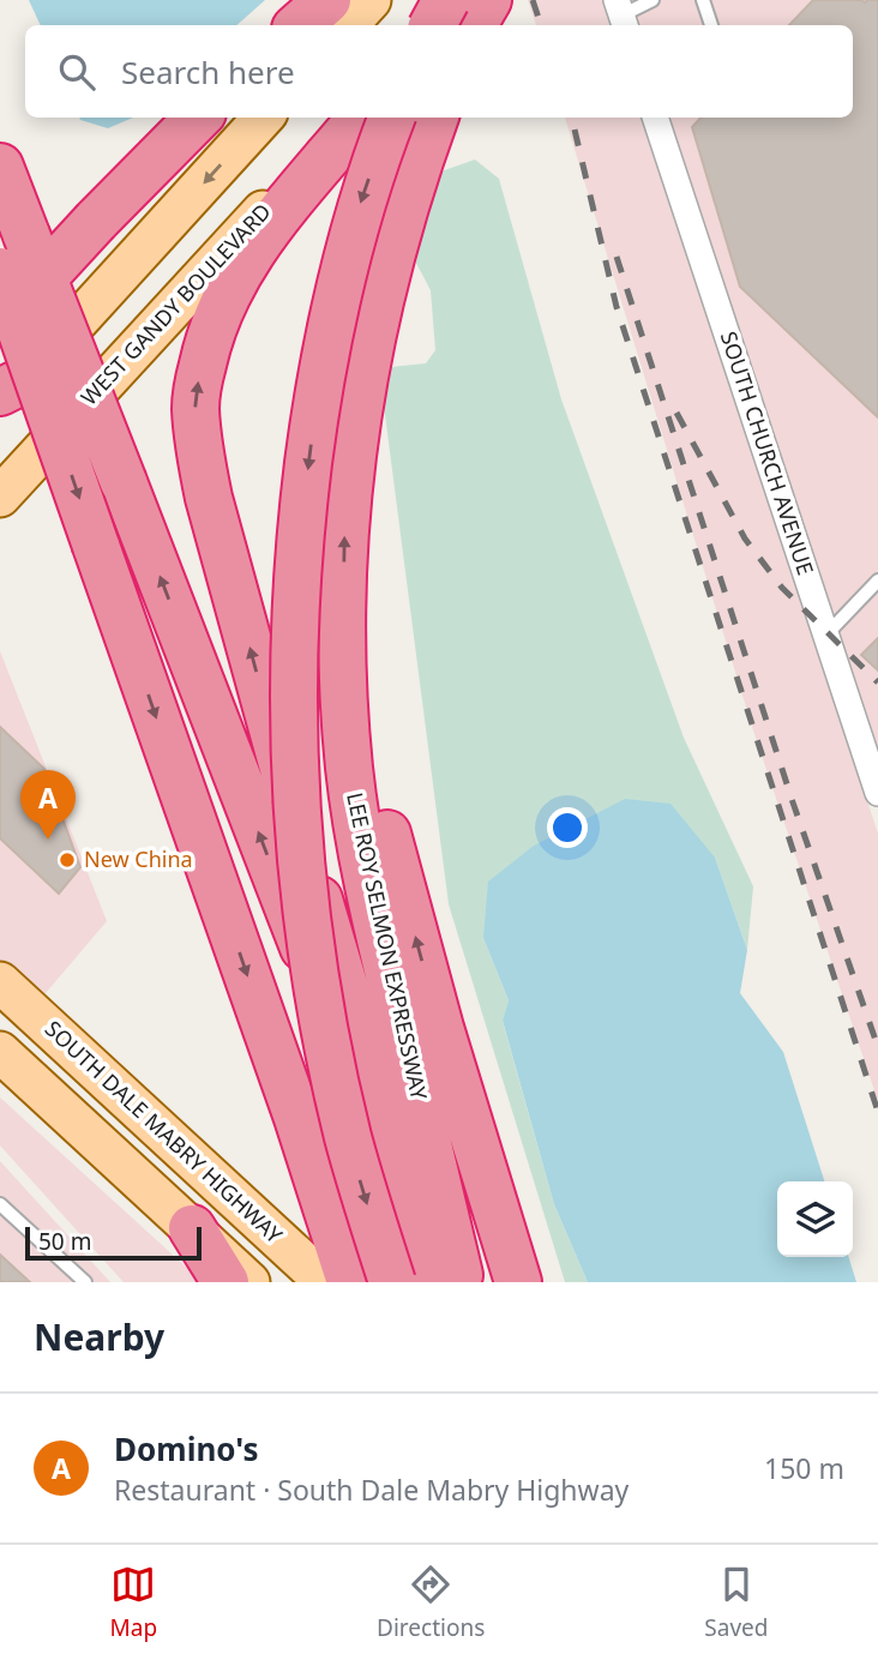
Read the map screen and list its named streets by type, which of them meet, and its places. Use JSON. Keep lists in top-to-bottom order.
{
  "streets": {
    "highway": ["LEE ROY SELMON EXPRESSWAY"],
    "main road": ["WEST GANDY BOULEVARD", "SOUTH DALE MABRY HIGHWAY"],
    "street": ["SOUTH CHURCH AVENUE"]
  },
  "places": ["New China"],
  "scale_bar": "50 m",
  "page": {
    "search": "Search here",
    "pins": "A",
    "scale": "50 m",
    "heading": "Nearby",
    "list": [
      {
        "mark": "A",
        "name": "Domino's",
        "note": "Restaurant · South Dale Mabry Highway",
        "value": "150 m"
      }
    ],
    "nav": ["Map", "Directions", "Saved"]
  }
}
